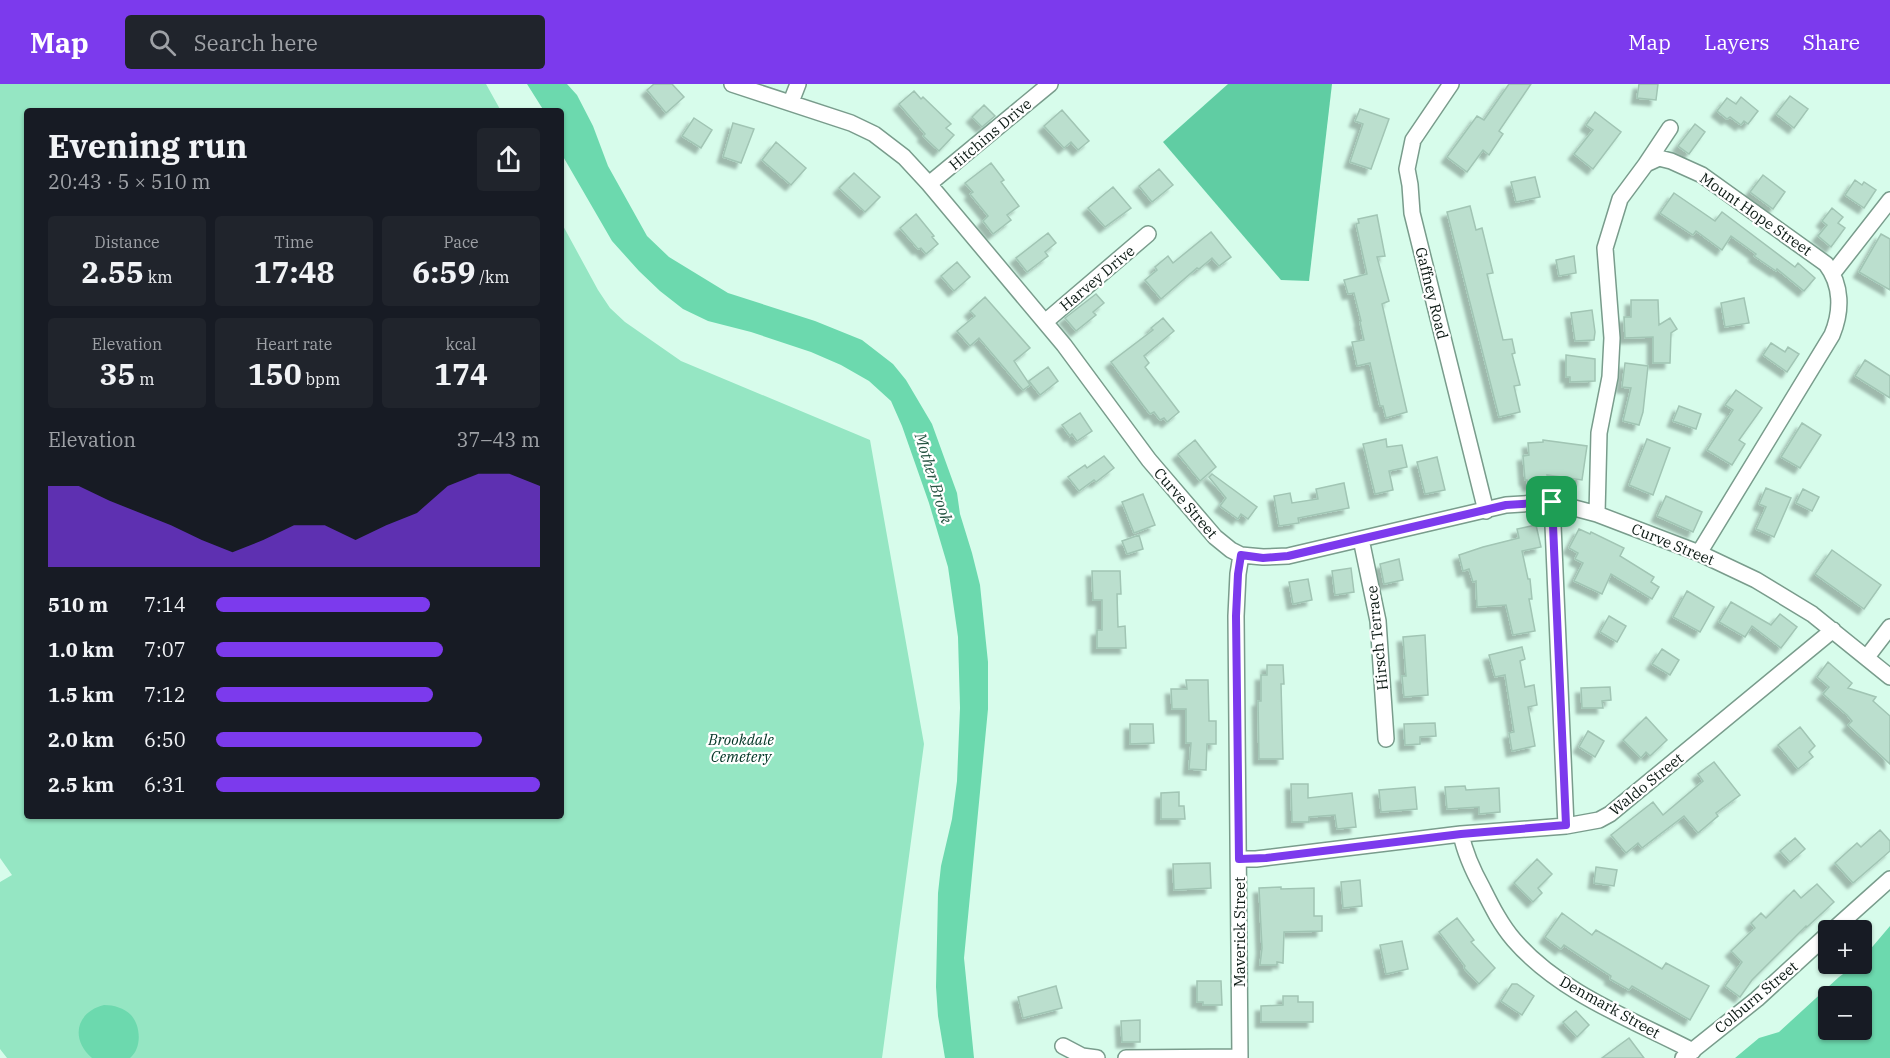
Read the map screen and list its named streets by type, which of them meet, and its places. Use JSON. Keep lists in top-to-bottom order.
{
  "streets": {
    "street": [
      "Hitchins Drive",
      "Mount Hope Street",
      "Harvey Drive",
      "Gaffney Road",
      "Curve Street",
      "Hirsch Terrace",
      "Waldo Street",
      "Maverick Street",
      "Colburn Street",
      "Denmark Street"
    ]
  },
  "crossings": [
    ["Hitchins Drive", "Curve Street"],
    ["Harvey Drive", "Curve Street"],
    ["Gaffney Road", "Curve Street"],
    ["Curve Street", "Hirsch Terrace"],
    ["Curve Street", "Waldo Street"],
    ["Curve Street", "Maverick Street"],
    ["Waldo Street", "Maverick Street"],
    ["Waldo Street", "Denmark Street"],
    ["Colburn Street", "Denmark Street"]
  ],
  "water": ["Mother Brook"],
  "parks": ["Brookdale Cemetery"],
  "page": {
    "header": "Map",
    "search": "Search here",
    "nav": ["Map", "Layers", "Share"],
    "heading": ["Evening run", "20:43 · 5 × 510 m"],
    "stats": [
      ["Distance", "2.55 km"],
      ["Time", "17:48"],
      ["Pace", "6:59 /km"],
      ["Elevation", "35 m"],
      ["Heart rate", "150 bpm"],
      ["kcal", "174"]
    ],
    "chart": ["Elevation", "37–43 m"],
    "list": [
      {
        "name": "510 m",
        "note": "7:14"
      },
      {
        "name": "1.0 km",
        "note": "7:07"
      },
      {
        "name": "1.5 km",
        "note": "7:12"
      },
      {
        "name": "2.0 km",
        "note": "6:50"
      },
      {
        "name": "2.5 km",
        "note": "6:31"
      }
    ],
    "map_buttons": ["+", "−"]
  }
}
